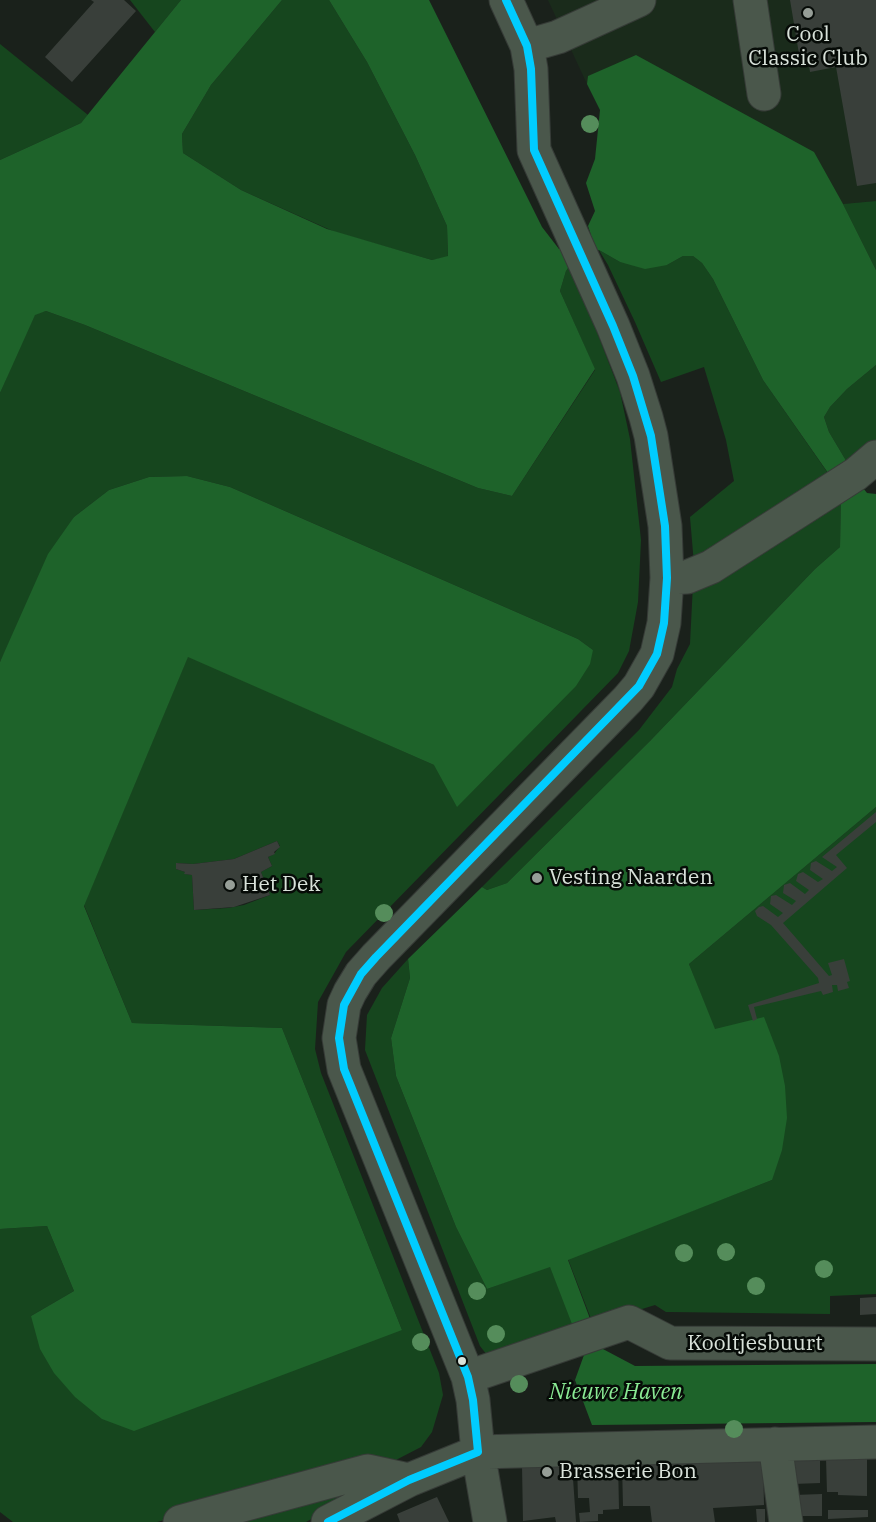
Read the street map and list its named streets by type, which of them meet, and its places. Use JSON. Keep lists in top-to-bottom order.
{
  "streets": {
    "street": ["Kooltjesbuurt"]
  },
  "water": ["Nieuwe Haven"],
  "places": [
    "Cool Classic Club",
    "Vesting Naarden",
    "Het Dek",
    "Brasserie Bon"
  ]
}
